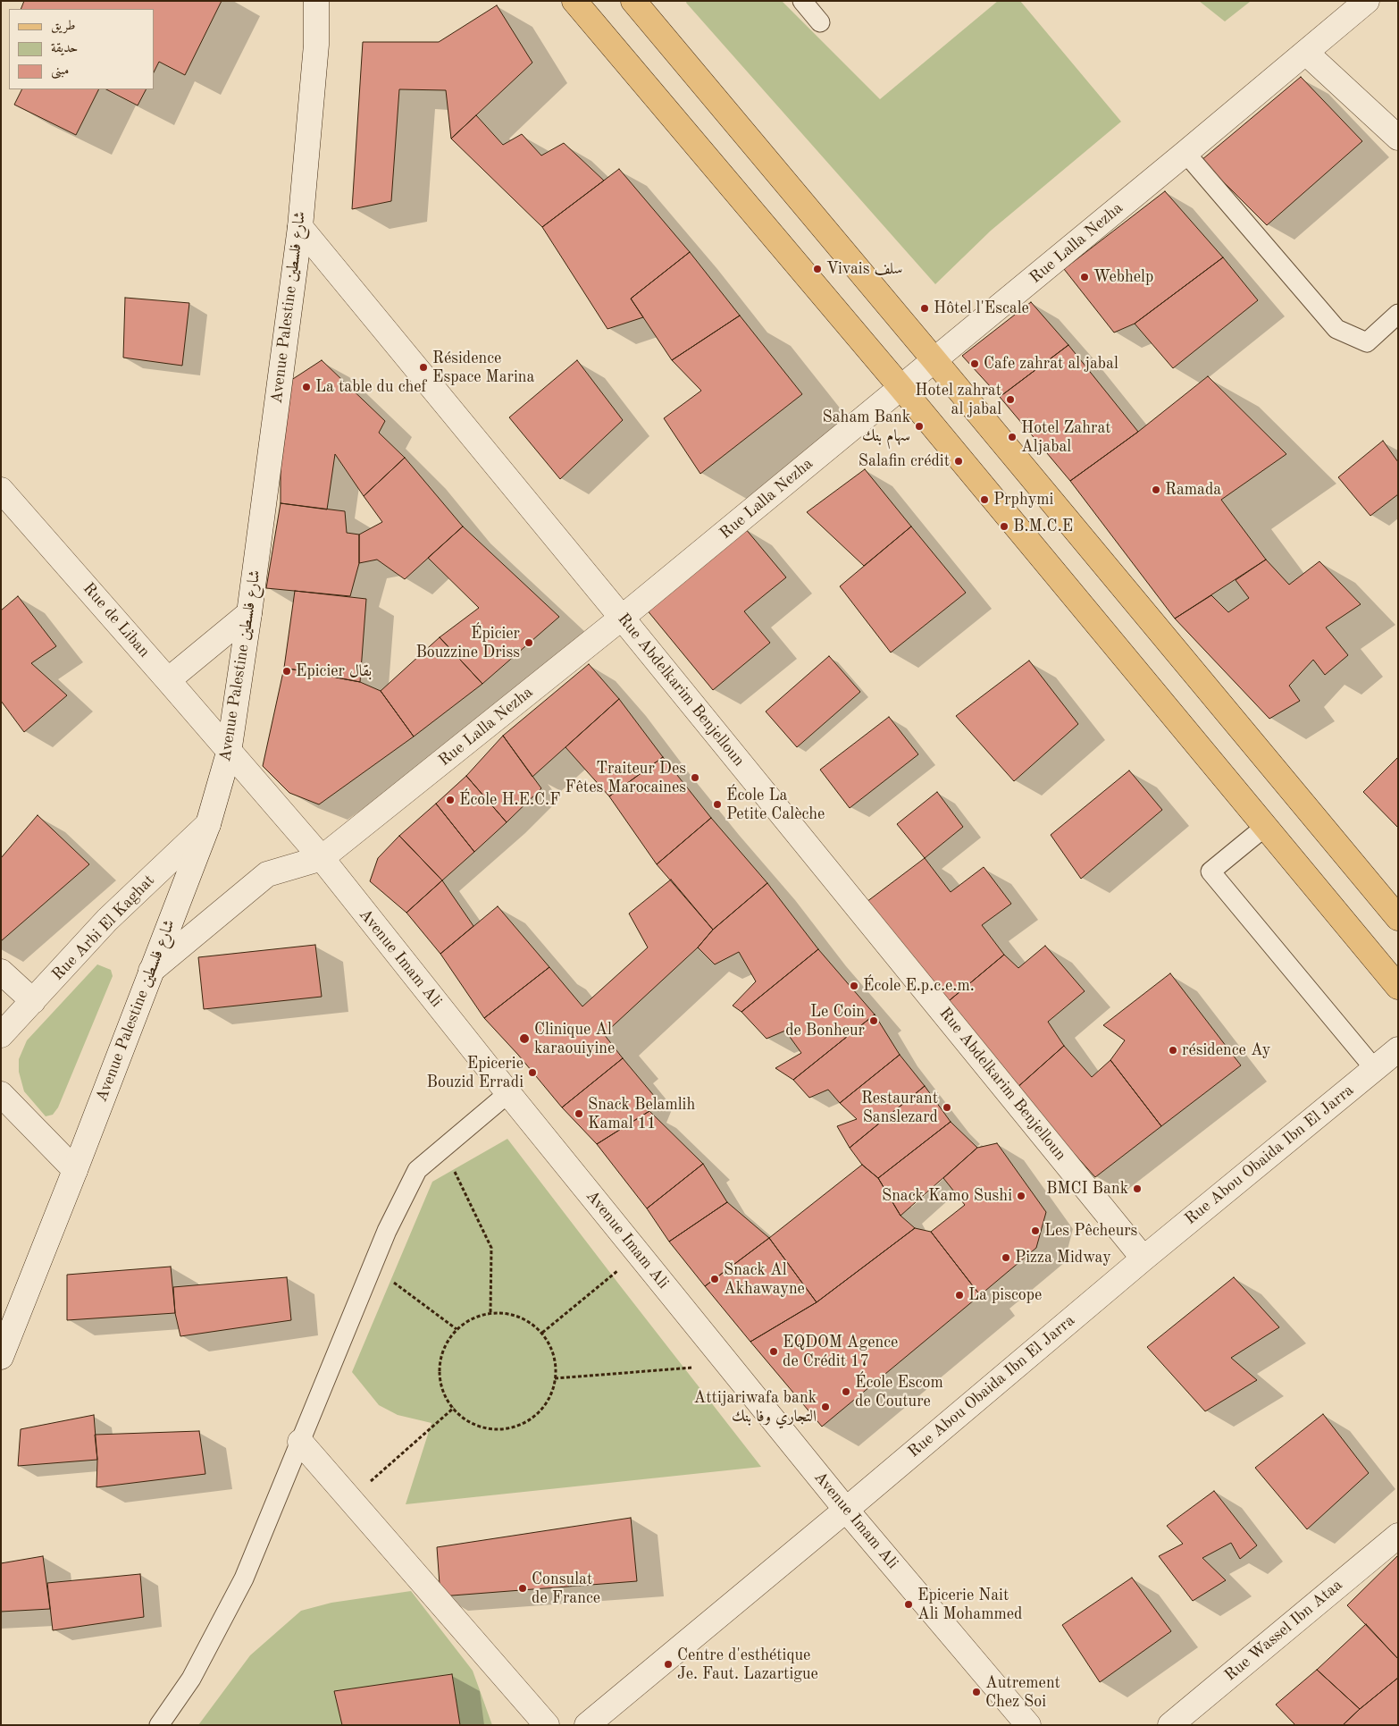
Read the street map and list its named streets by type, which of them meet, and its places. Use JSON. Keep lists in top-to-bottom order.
{
  "streets": {
    "street": [
      "Rue Lalla Nezha",
      "Avenue Palestine شارع فلسطين",
      "Rue de Liban",
      "Rue Abdelkarim Benjelloun",
      "Rue Arbi El Kaghat",
      "Avenue Imam Ali",
      "Rue Abou Obaida Ibn El Jarra",
      "Rue Wassel Ibn Ataa"
    ]
  },
  "crossings": [
    ["Rue Lalla Nezha", "Avenue Palestine شارع فلسطين"],
    ["Rue Lalla Nezha", "Rue Abdelkarim Benjelloun"],
    ["Rue Lalla Nezha", "Avenue Imam Ali"],
    ["Avenue Palestine شارع فلسطين", "Rue de Liban"],
    ["Avenue Palestine شارع فلسطين", "Rue Abdelkarim Benjelloun"],
    ["Avenue Palestine شارع فلسطين", "Rue Arbi El Kaghat"],
    ["Avenue Palestine شارع فلسطين", "Avenue Imam Ali"],
    ["Rue de Liban", "Avenue Imam Ali"],
    ["Rue Abdelkarim Benjelloun", "Rue Abou Obaida Ibn El Jarra"],
    ["Avenue Imam Ali", "Rue Abou Obaida Ibn El Jarra"]
  ],
  "places": [
    "Vivais سلف",
    "Webhelp",
    "Hôtel l'Escale",
    "Cafe zahrat al jabal",
    "Résidence Espace Marina",
    "La table du chef",
    "Hotel zahrat al jabal",
    "Saham Bank سهام بنك",
    "Hotel Zahrat Aljabal",
    "Salafin crédit",
    "Ramada",
    "Prphymi",
    "B.M.C.E",
    "Épicier Bouzzine Driss",
    "Epicier بقال",
    "Traiteur Des Fêtes Marocaines",
    "École H.E.C.F",
    "École La Petite Calèche",
    "École E.p.c.e.m.",
    "Le Coin de Bonheur",
    "Clinique Al karaouiyine",
    "résidence Ay",
    "Epicerie Bouzid Erradi",
    "Restaurant Sanslezard",
    "Snack Belamlih Kamal 11",
    "BMCI Bank",
    "Snack Kamo Sushi",
    "Les Pêcheurs",
    "Pizza Midway",
    "Snack Al Akhawayne",
    "La piscope",
    "EQDOM Agence de Crédit 17",
    "École Escom de Couture",
    "Attijariwafa bank التجاري وفا بنك",
    "Consulat de France",
    "Epicerie Nait Ali Mohammed",
    "Centre d'esthétique Je. Faut. Lazartigue",
    "Autrement Chez Soi"
  ],
  "legend": ["طريق", "حديقة", "مبنى"]
}
